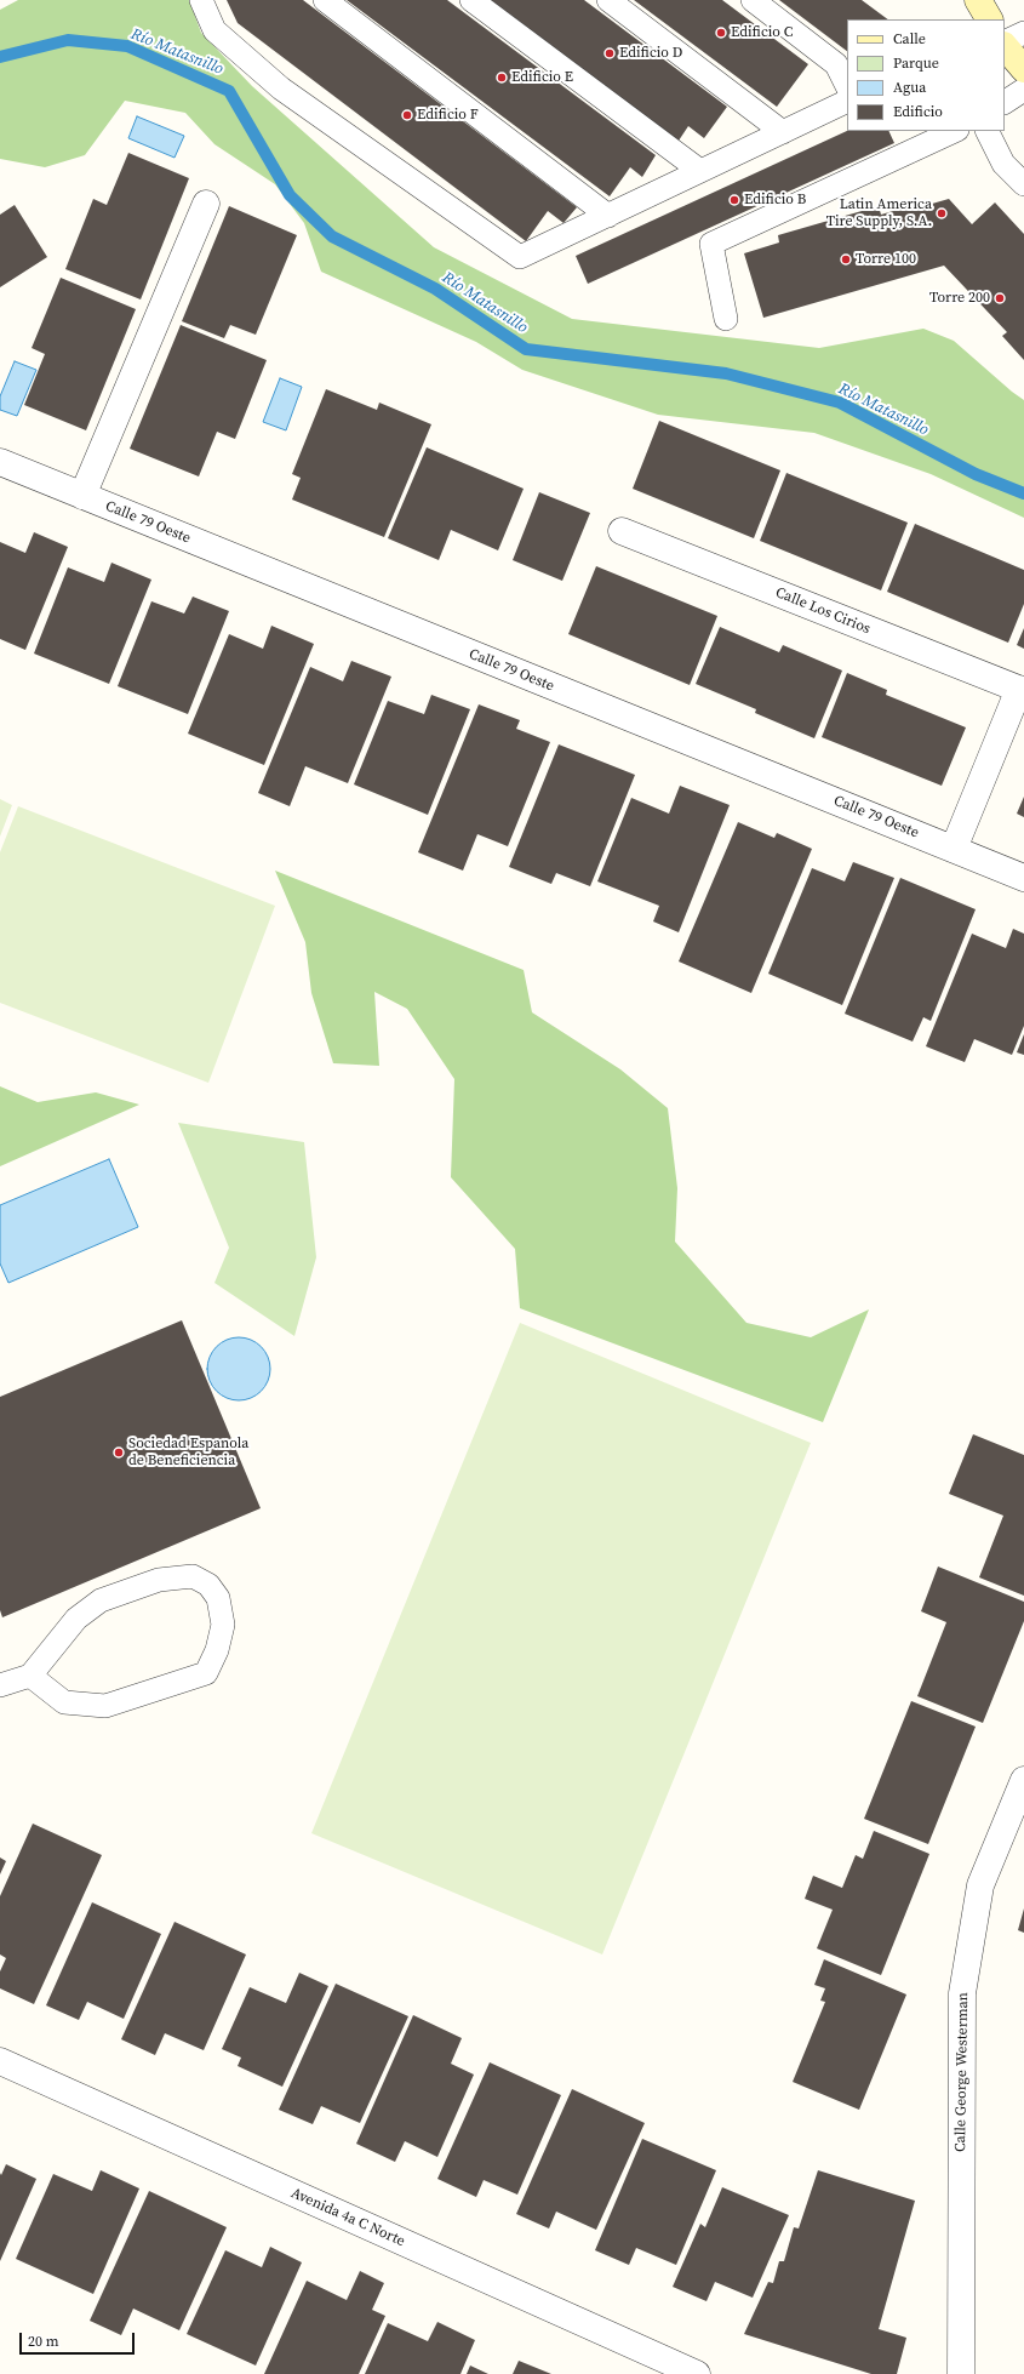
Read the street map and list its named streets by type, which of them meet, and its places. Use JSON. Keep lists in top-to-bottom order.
{
  "streets": {
    "street": [
      "Calle 79 Oeste",
      "Calle Los Cirios",
      "Calle George Westerman",
      "Avenida 4a C Norte"
    ]
  },
  "water": ["Río Matasnillo"],
  "places": [
    "Edificio C",
    "Edificio D",
    "Edificio E",
    "Edificio F",
    "Edificio B",
    "Latin America Tire Supply, S.A.",
    "Torre 100",
    "Torre 200",
    "Sociedad Espanola de Beneficiencia"
  ],
  "legend": [
    "Calle",
    "Parque",
    "Agua",
    "Edificio"
  ],
  "scale_bar": "20 m"
}
